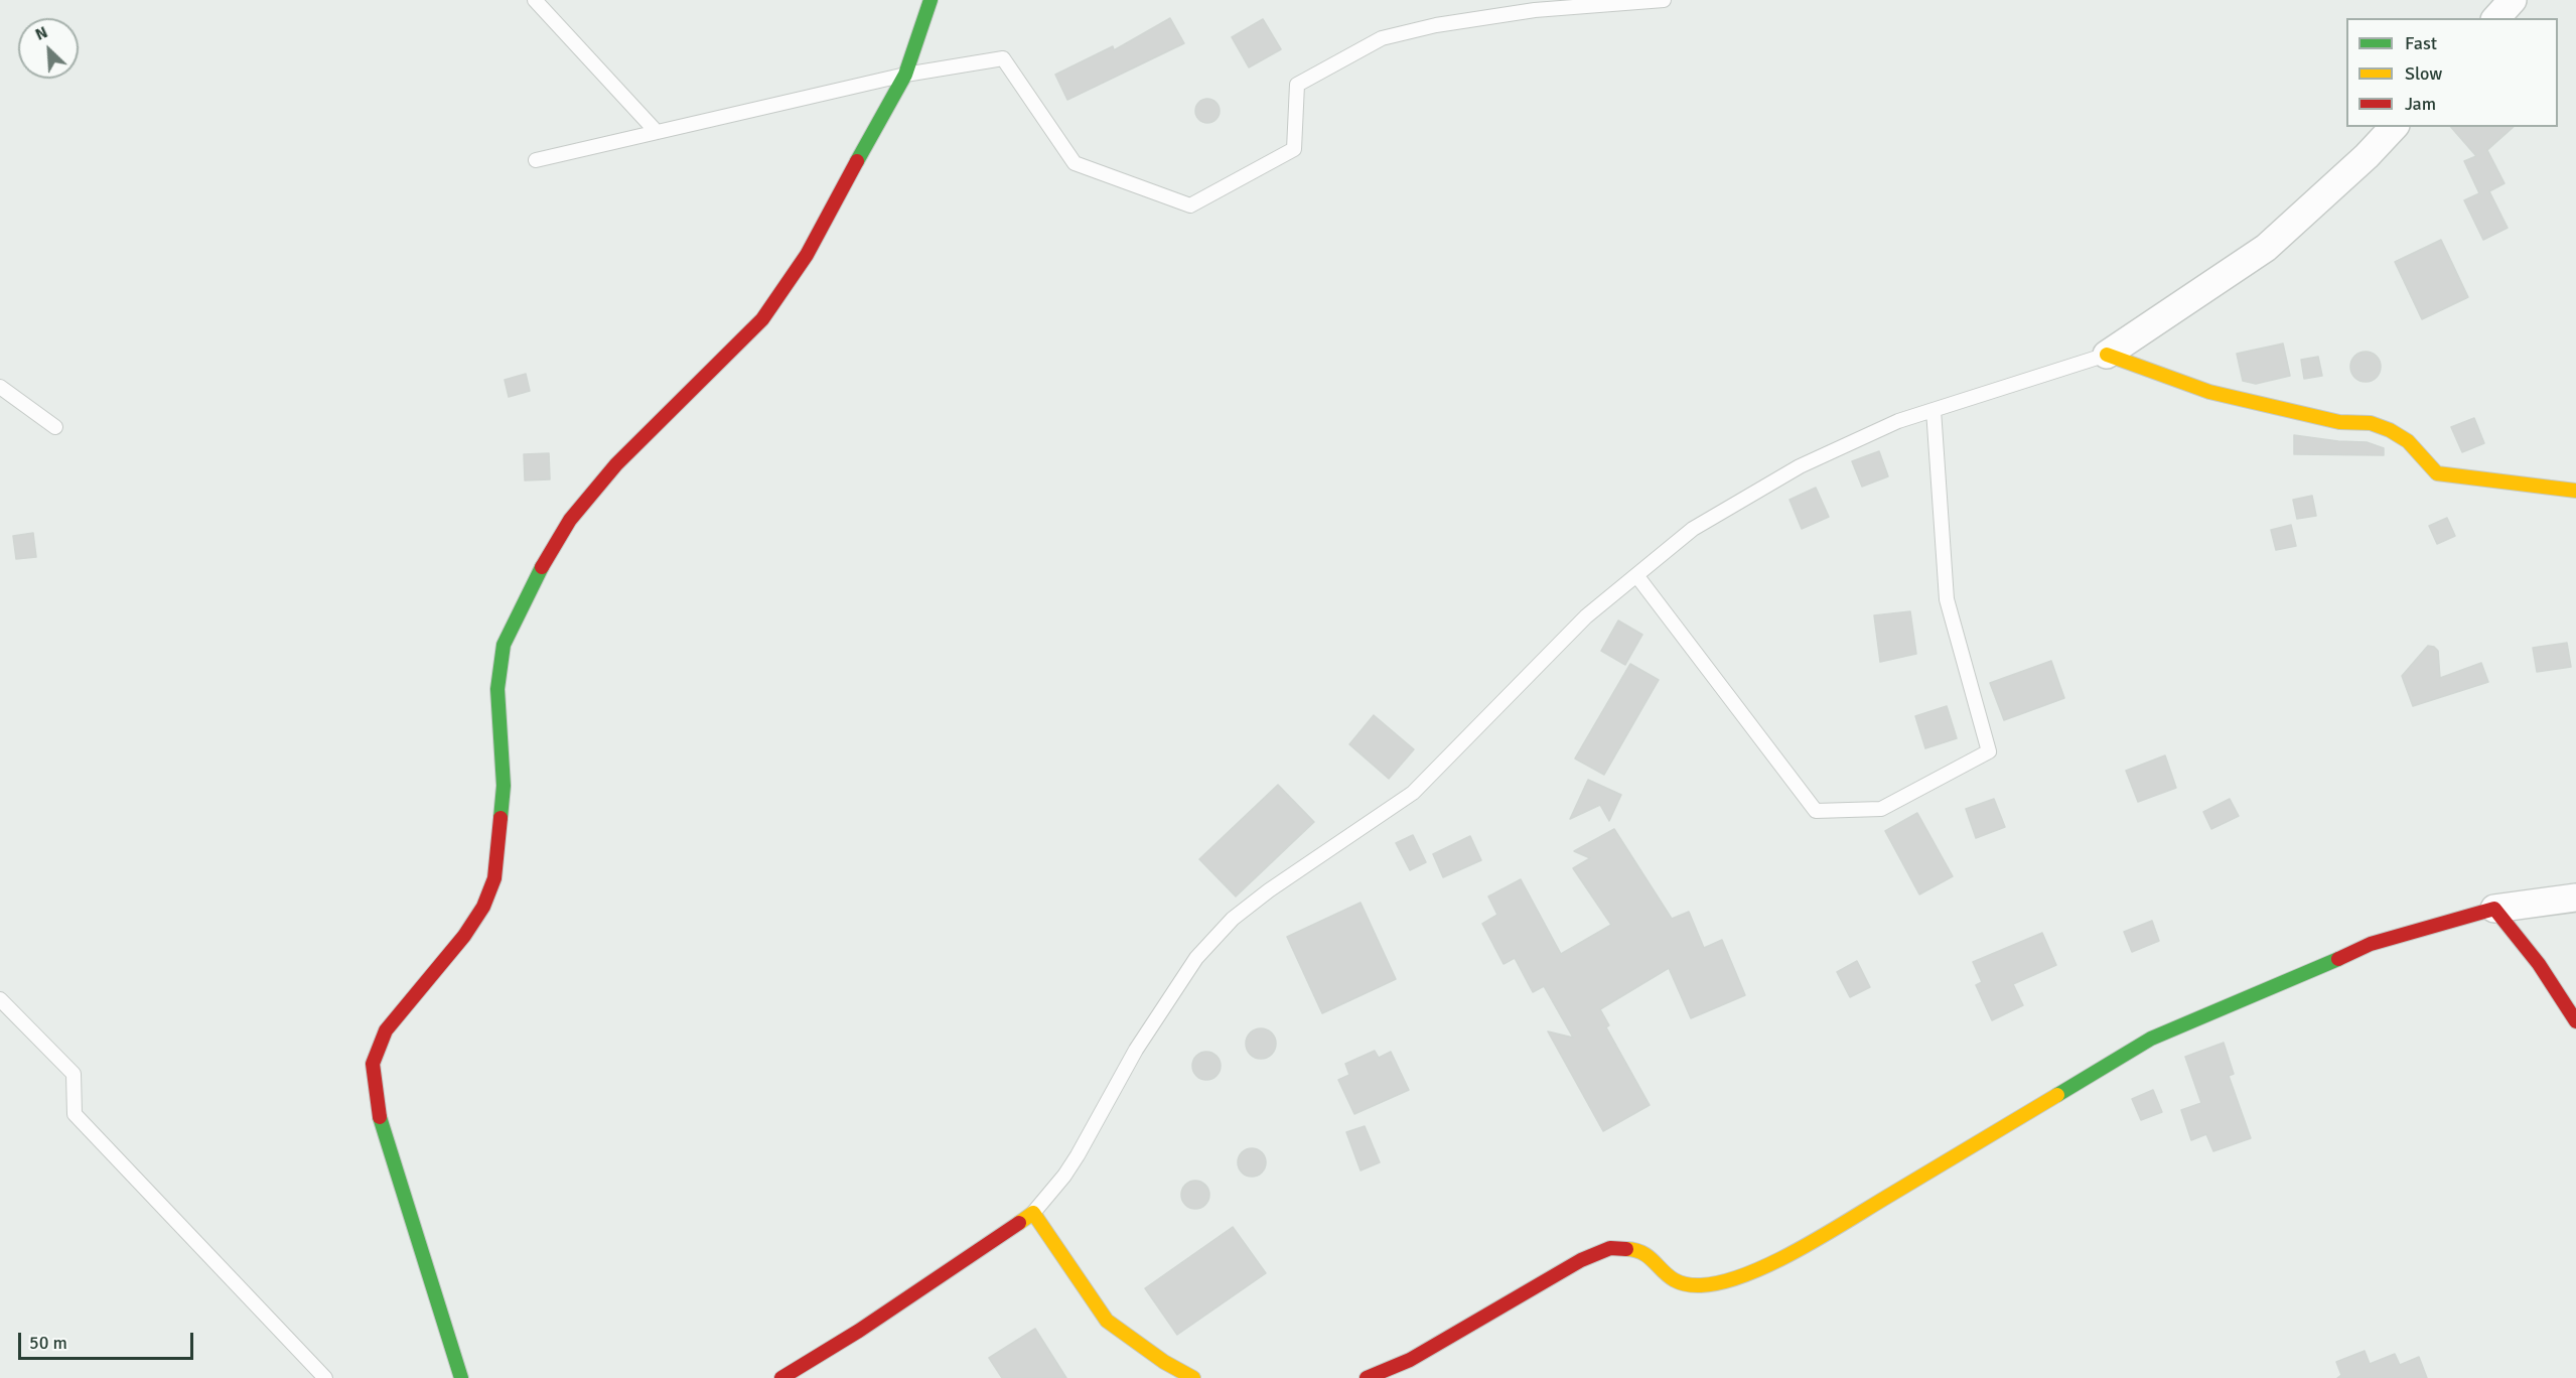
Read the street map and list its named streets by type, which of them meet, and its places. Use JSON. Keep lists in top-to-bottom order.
{
  "legend": ["Fast", "Slow", "Jam"],
  "scale_bar": "50 m",
  "north": "top left"
}
